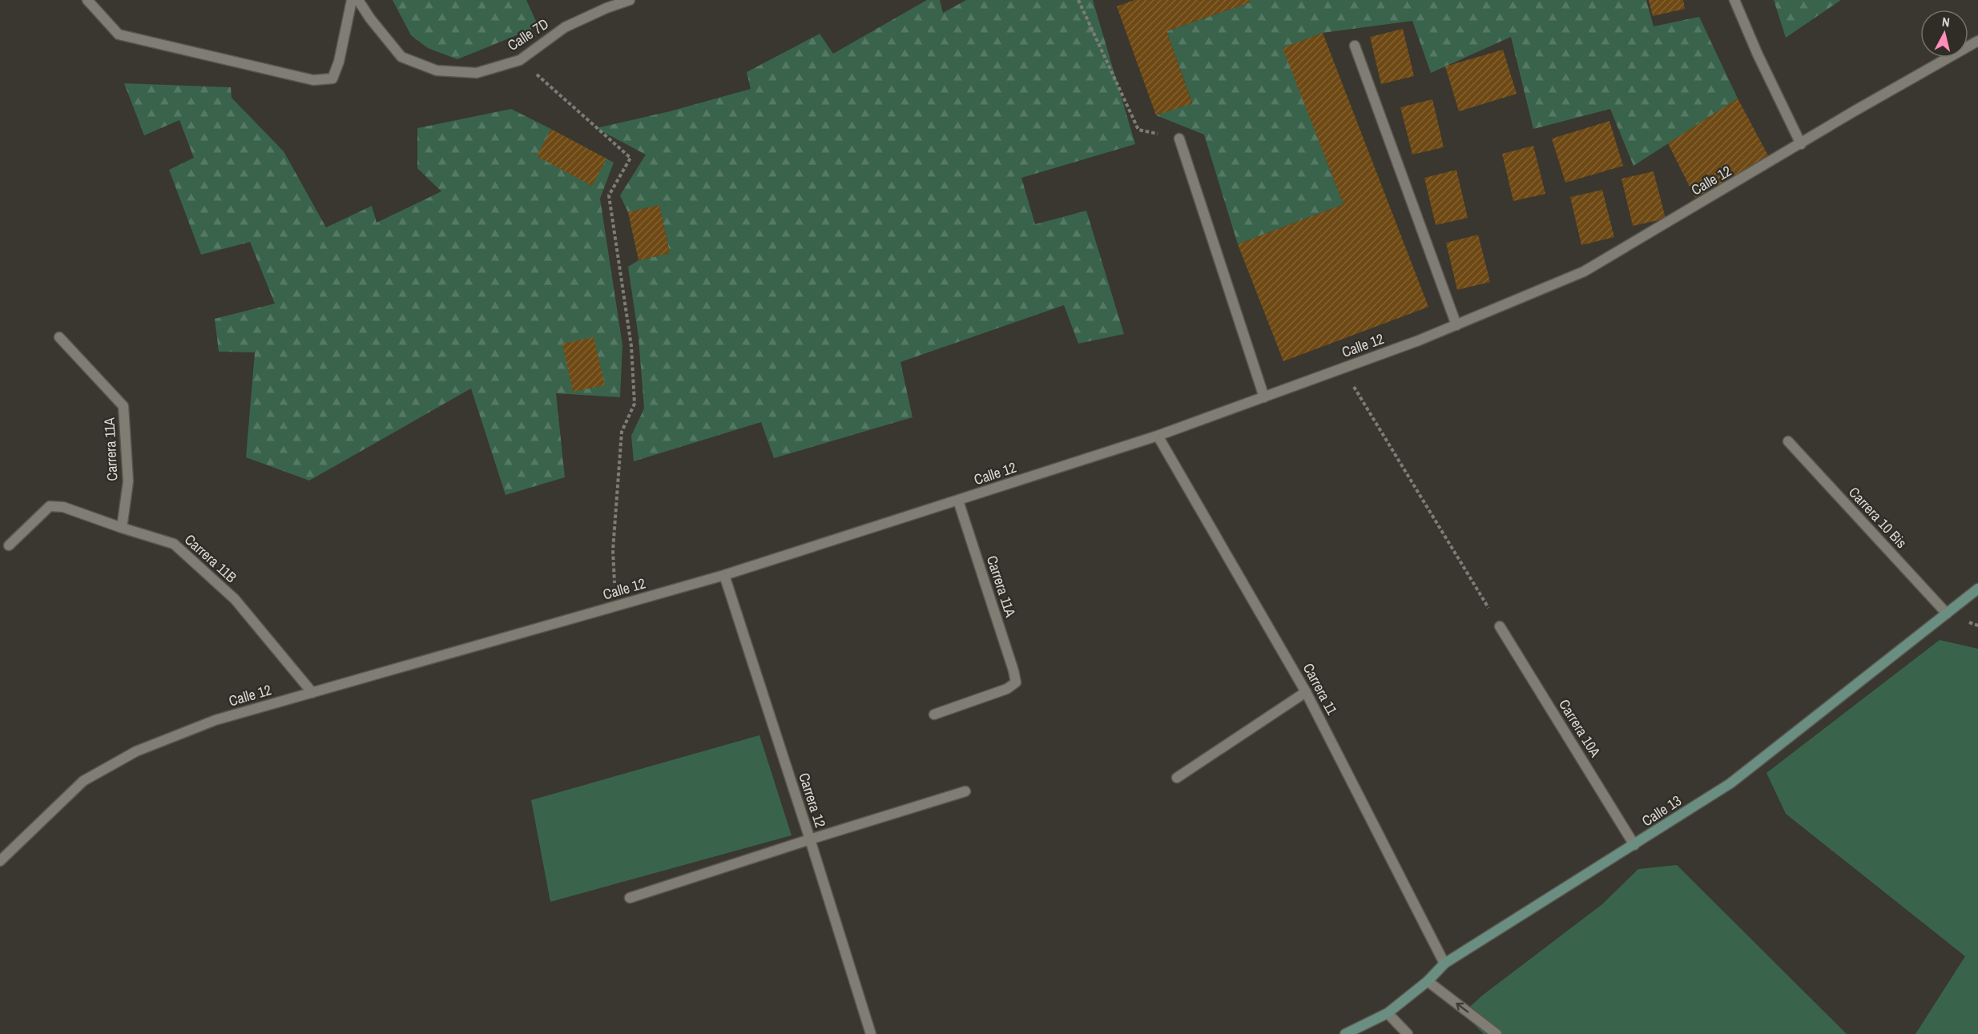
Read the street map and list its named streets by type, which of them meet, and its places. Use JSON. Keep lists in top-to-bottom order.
{
  "streets": {
    "main road": ["Calle 13"],
    "street": [
      "Calle 7D",
      "Calle 12",
      "Carrera 11A",
      "Carrera 10 Bis",
      "Carrera 11B",
      "Carrera 11",
      "Carrera 10A",
      "Carrera 12"
    ]
  },
  "crossings": [
    ["Calle 12", "Carrera 11A"],
    ["Calle 12", "Carrera 11B"],
    ["Calle 12", "Carrera 11"],
    ["Calle 12", "Carrera 12"],
    ["Carrera 11A", "Carrera 11B"],
    ["Carrera 10 Bis", "Calle 13"],
    ["Carrera 11", "Calle 13"],
    ["Carrera 10A", "Calle 13"]
  ],
  "north": "top"
}
